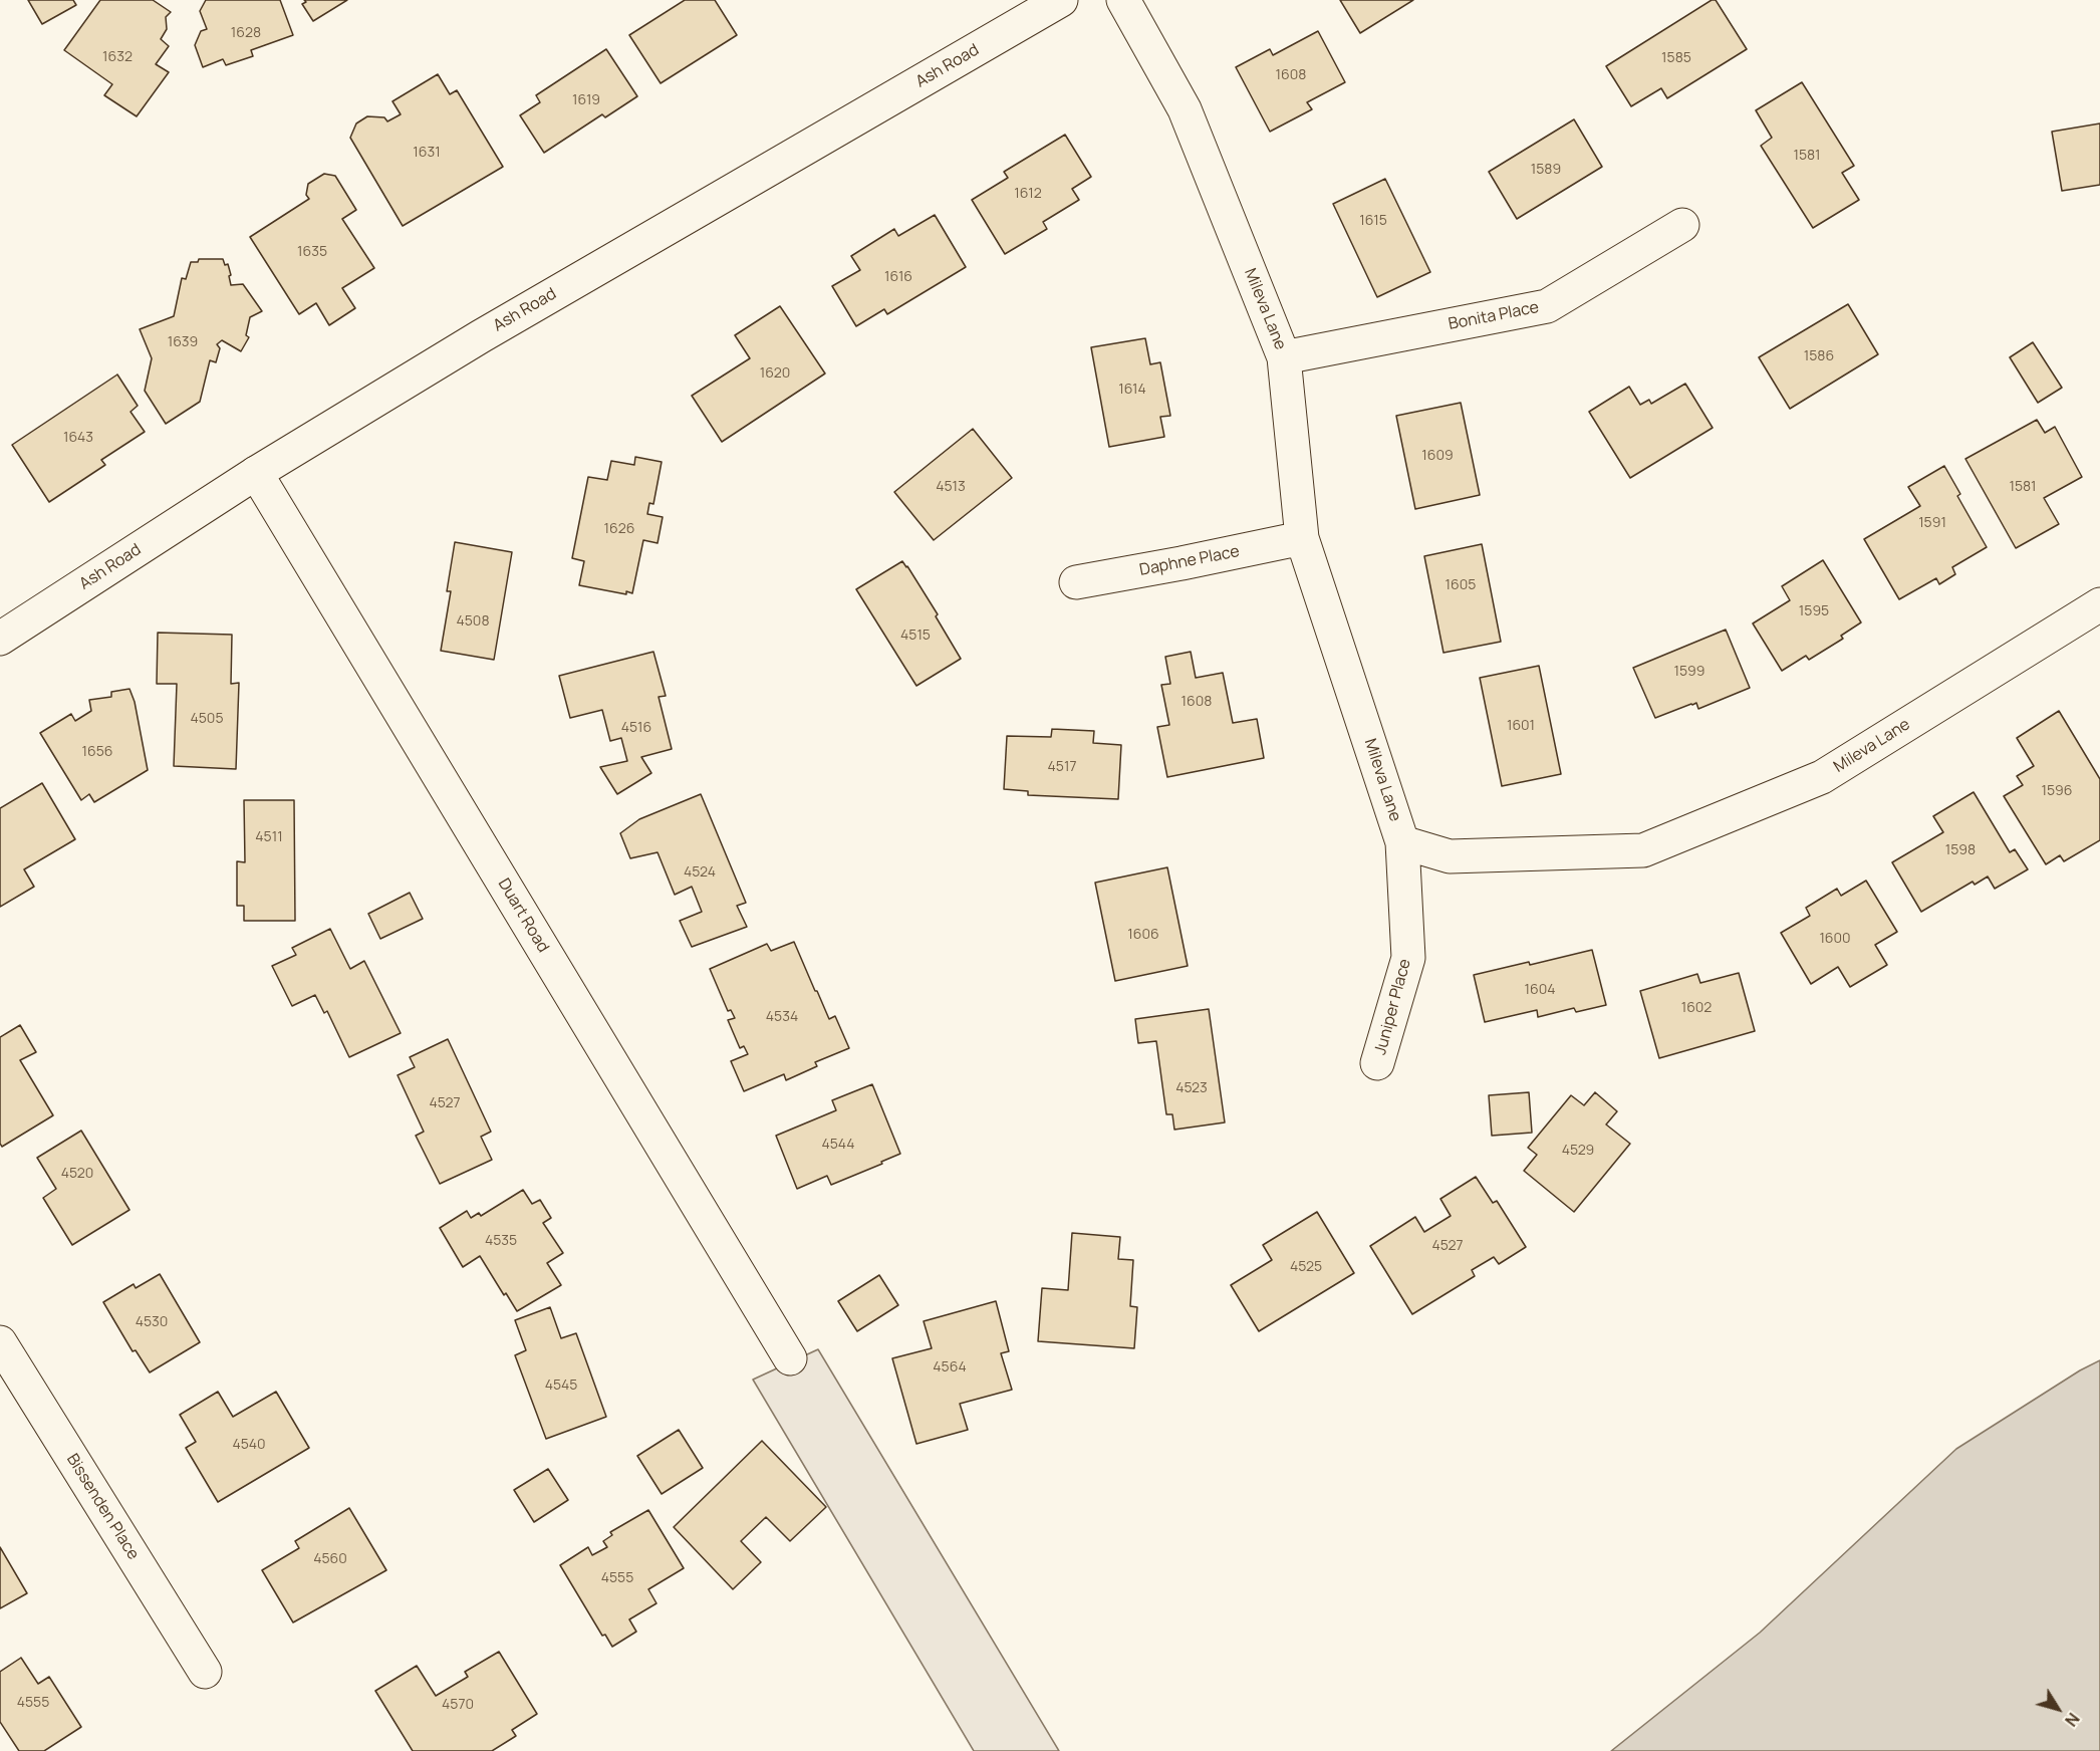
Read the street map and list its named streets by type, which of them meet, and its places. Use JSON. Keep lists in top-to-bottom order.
{
  "streets": {
    "street": [
      "Ash Road",
      "Mileva Lane",
      "Bonita Place",
      "Daphne Place",
      "Duart Road",
      "Juniper Place",
      "Bissenden Place"
    ]
  },
  "crossings": [
    ["Ash Road", "Duart Road"],
    ["Mileva Lane", "Bonita Place"],
    ["Mileva Lane", "Daphne Place"],
    ["Mileva Lane", "Juniper Place"]
  ],
  "house_numbers": [
    "1628",
    "1632",
    "1585",
    "1608",
    "1619",
    "1631",
    "1581",
    "1589",
    "1612",
    "1615",
    "1635",
    "1616",
    "1639",
    "1586",
    "1620",
    "1614",
    "1643",
    "1609",
    "4513",
    "1581",
    "1591",
    "1626",
    "1605",
    "1595",
    "4508",
    "4515",
    "1599",
    "1608",
    "4505",
    "1601",
    "4516",
    "1656",
    "4517",
    "1596",
    "4511",
    "1598",
    "4524",
    "1606",
    "1600",
    "1604",
    "1602",
    "4534",
    "4523",
    "4527",
    "4544",
    "4529",
    "4520",
    "4535",
    "4527",
    "4525",
    "4530",
    "4564",
    "4545",
    "4540",
    "4560",
    "4555",
    "4555",
    "4570"
  ],
  "north": "bottom right"
}
